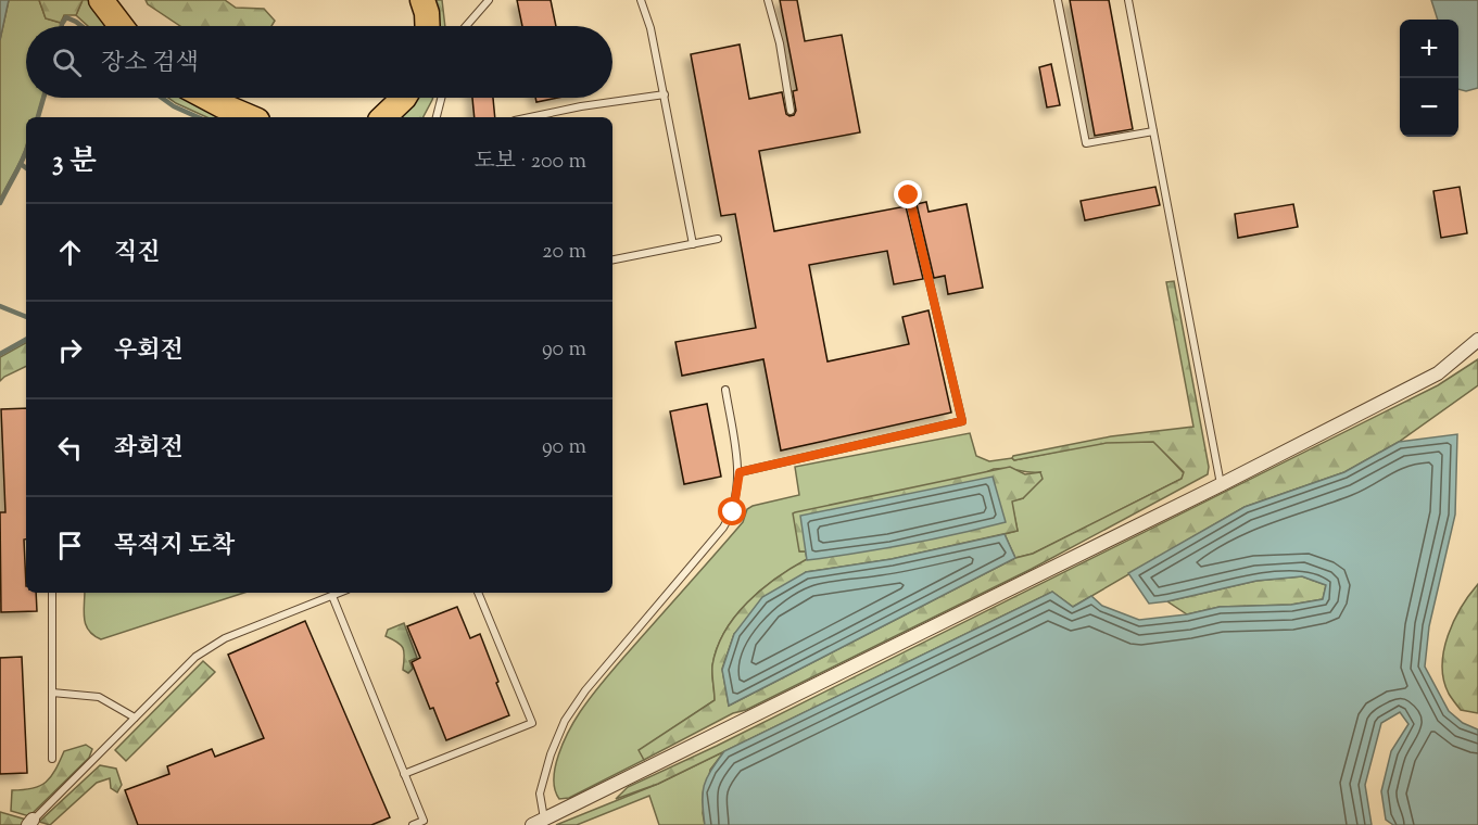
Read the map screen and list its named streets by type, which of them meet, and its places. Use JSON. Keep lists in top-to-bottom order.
{
  "page": {
    "map_buttons": ["+", "−"],
    "search": "장소 검색",
    "heading": ["3 분", "도보 · 200 m"],
    "list": [
      ["직진", "20 m"],
      ["우회전", "90 m"],
      ["좌회전", "90 m"],
      "목적지 도착"
    ]
  }
}
